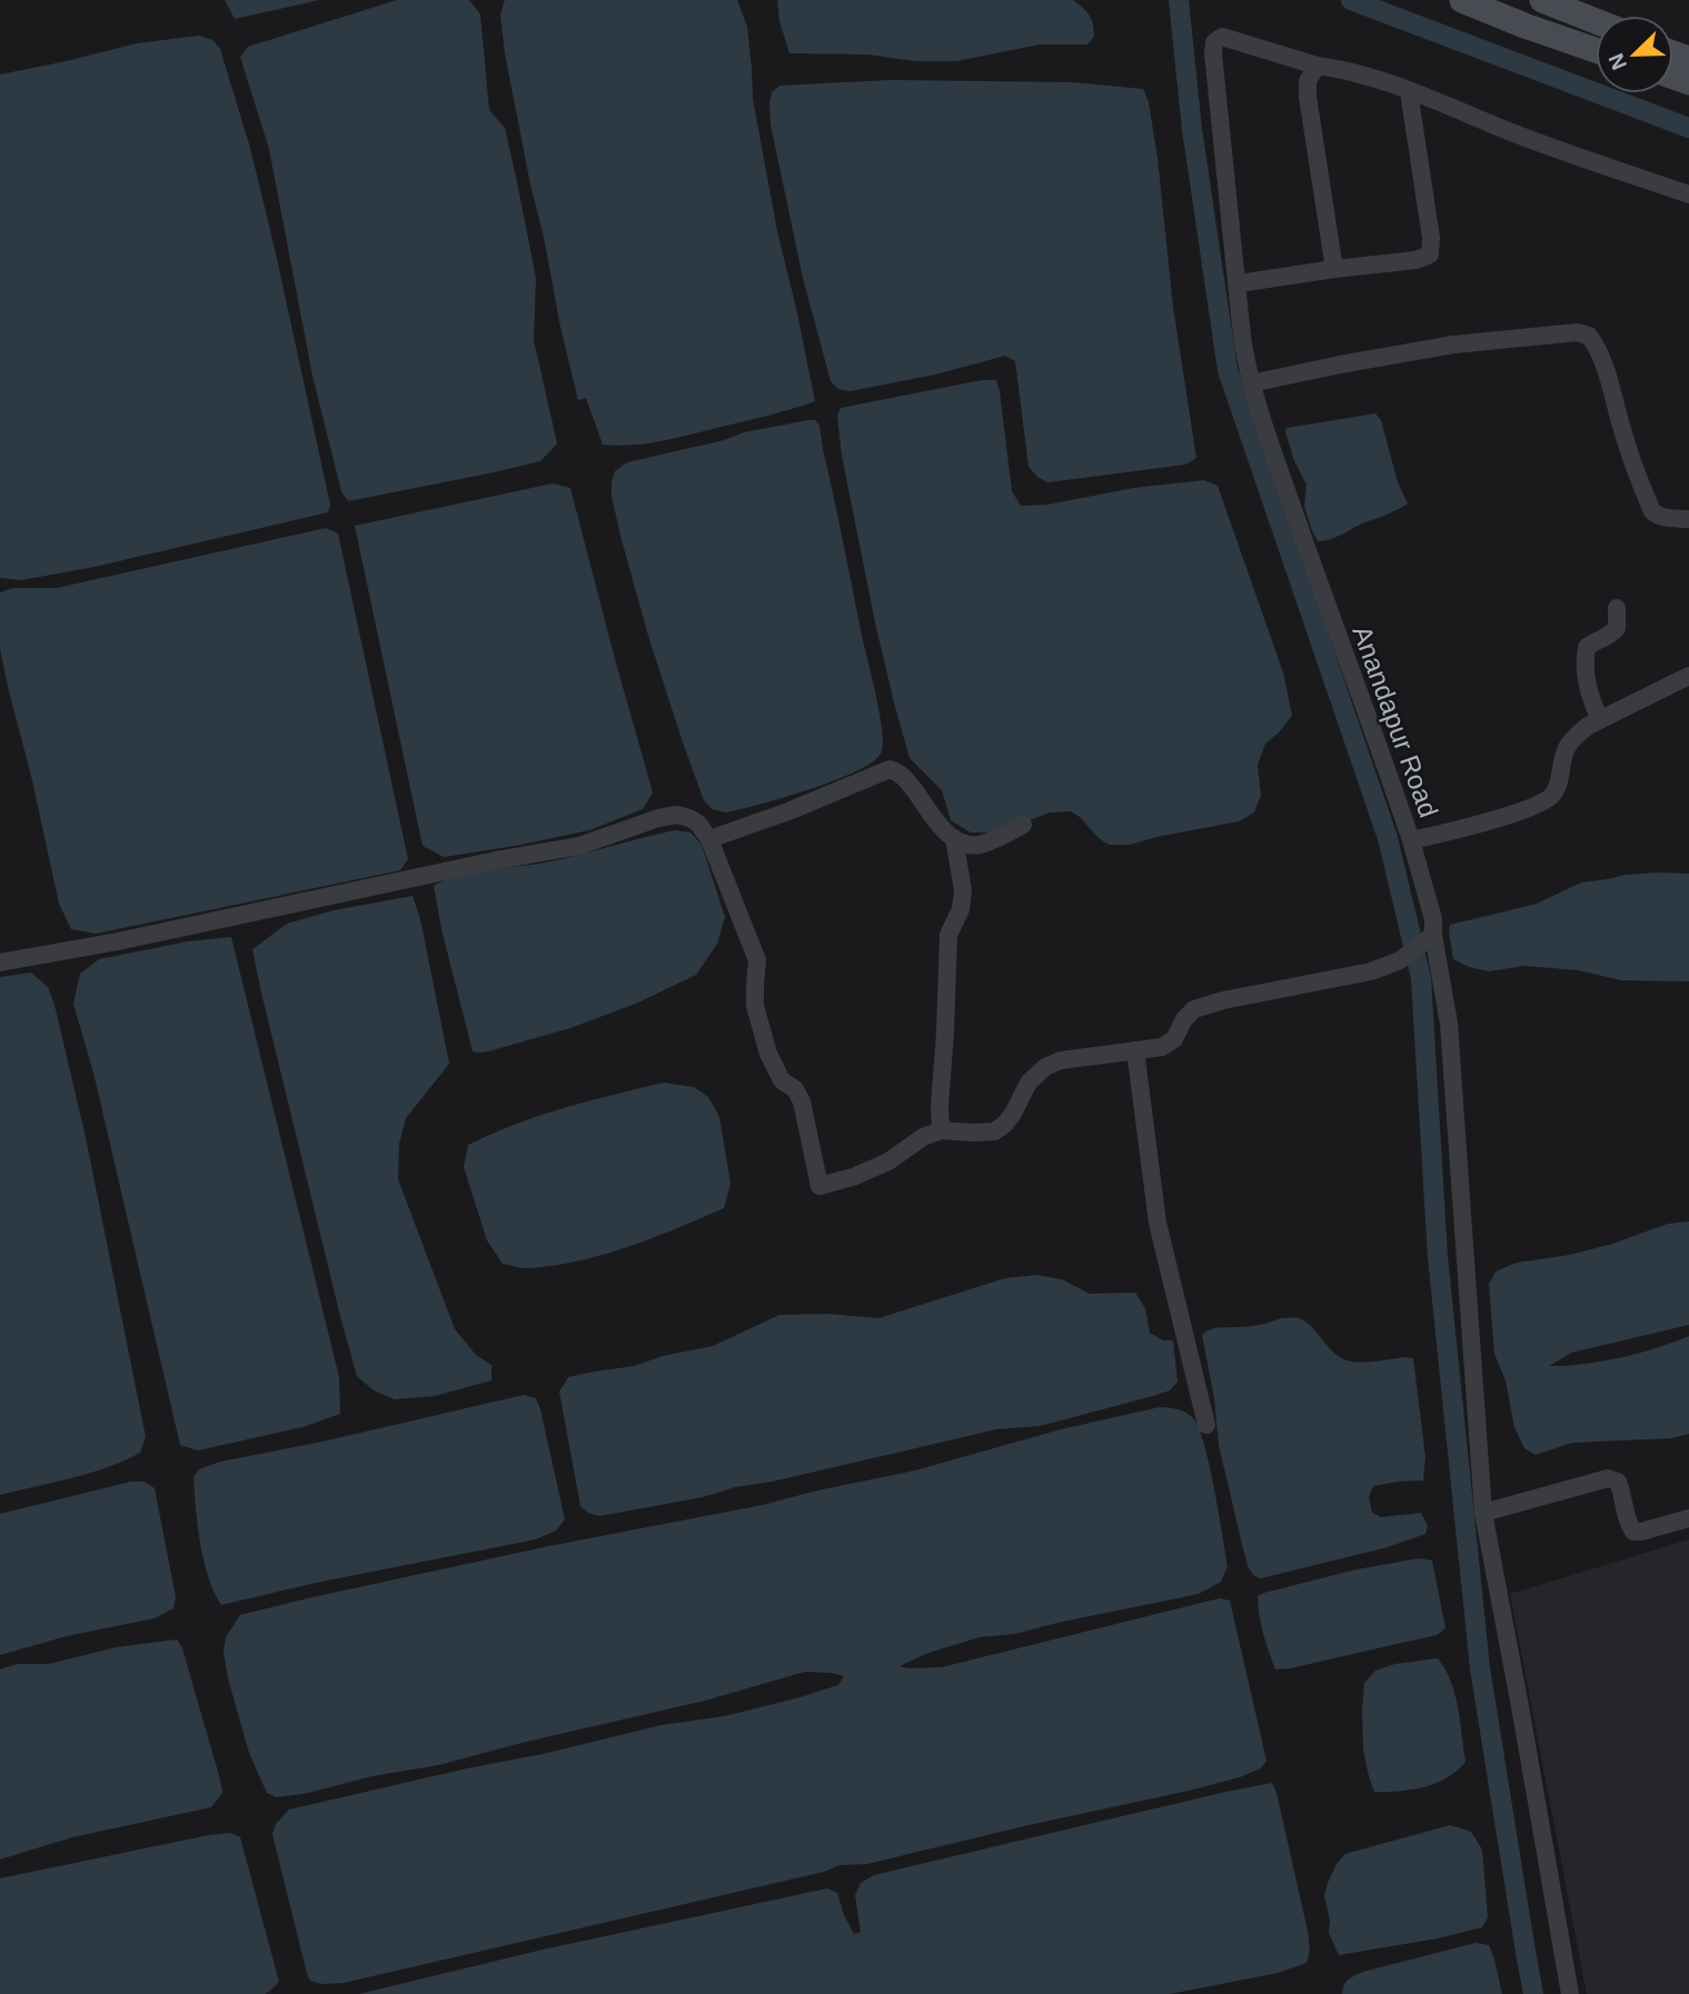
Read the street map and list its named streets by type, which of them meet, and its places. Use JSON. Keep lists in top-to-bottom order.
{
  "streets": {
    "street": ["Anandapur Road"]
  },
  "north": "bottom left"
}
